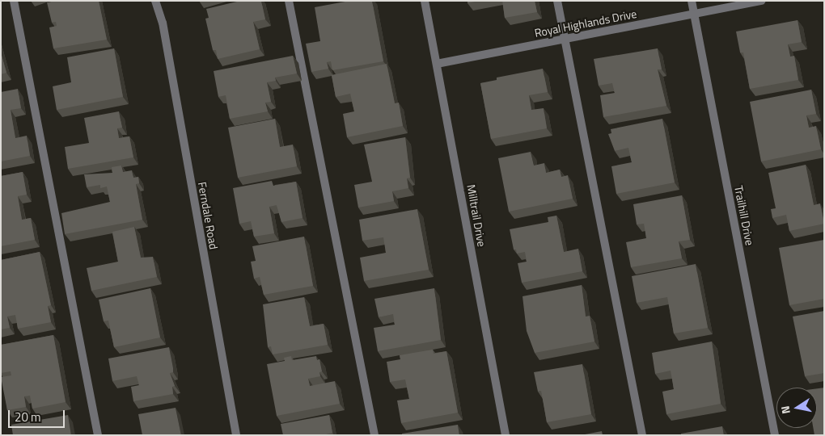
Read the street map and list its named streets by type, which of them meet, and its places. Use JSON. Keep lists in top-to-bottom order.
{
  "streets": {
    "street": [
      "Royal Highlands Drive",
      "Ferndale Road",
      "Milltrail Drive",
      "Trailhill Drive"
    ]
  },
  "crossings": [
    ["Royal Highlands Drive", "Milltrail Drive"],
    ["Royal Highlands Drive", "Trailhill Drive"]
  ],
  "scale_bar": "20 m",
  "north": "left"
}
